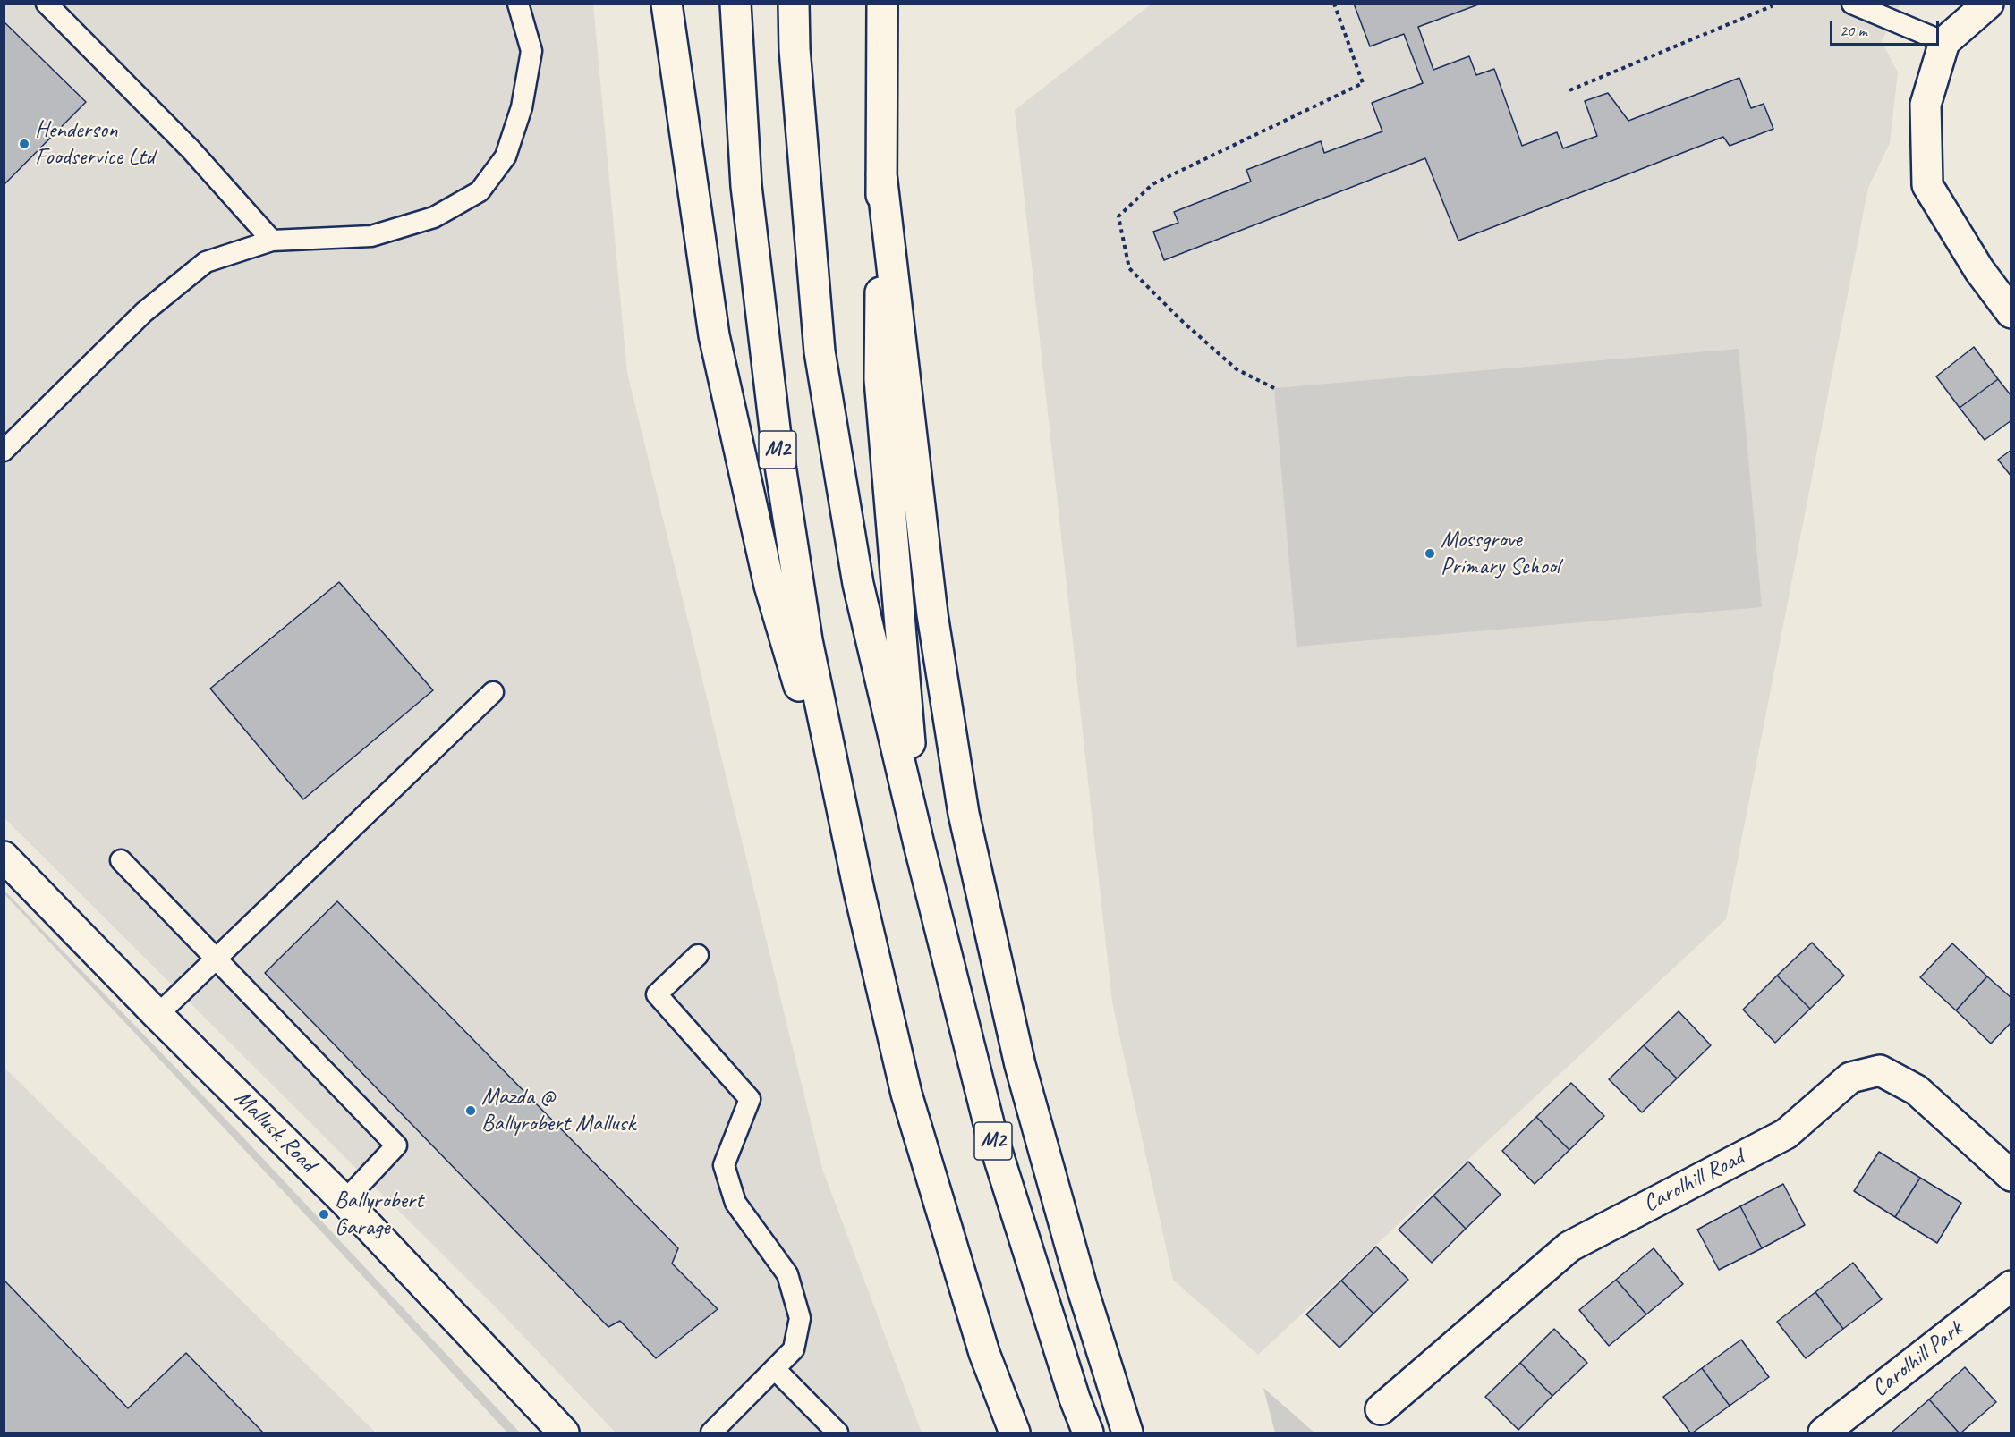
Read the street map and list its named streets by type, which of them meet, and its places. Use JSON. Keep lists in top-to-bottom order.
{
  "streets": {
    "main road": [
      "M2",
      "Mallusk Road",
      "Carolhill Road",
      "Carolhill Park"
    ]
  },
  "places": [
    "Henderson Foodservice Ltd",
    "Mossgrove Primary School",
    "Mazda @ Ballyrobert Mallusk",
    "Ballyrobert Garage"
  ],
  "scale_bar": "20 m"
}
